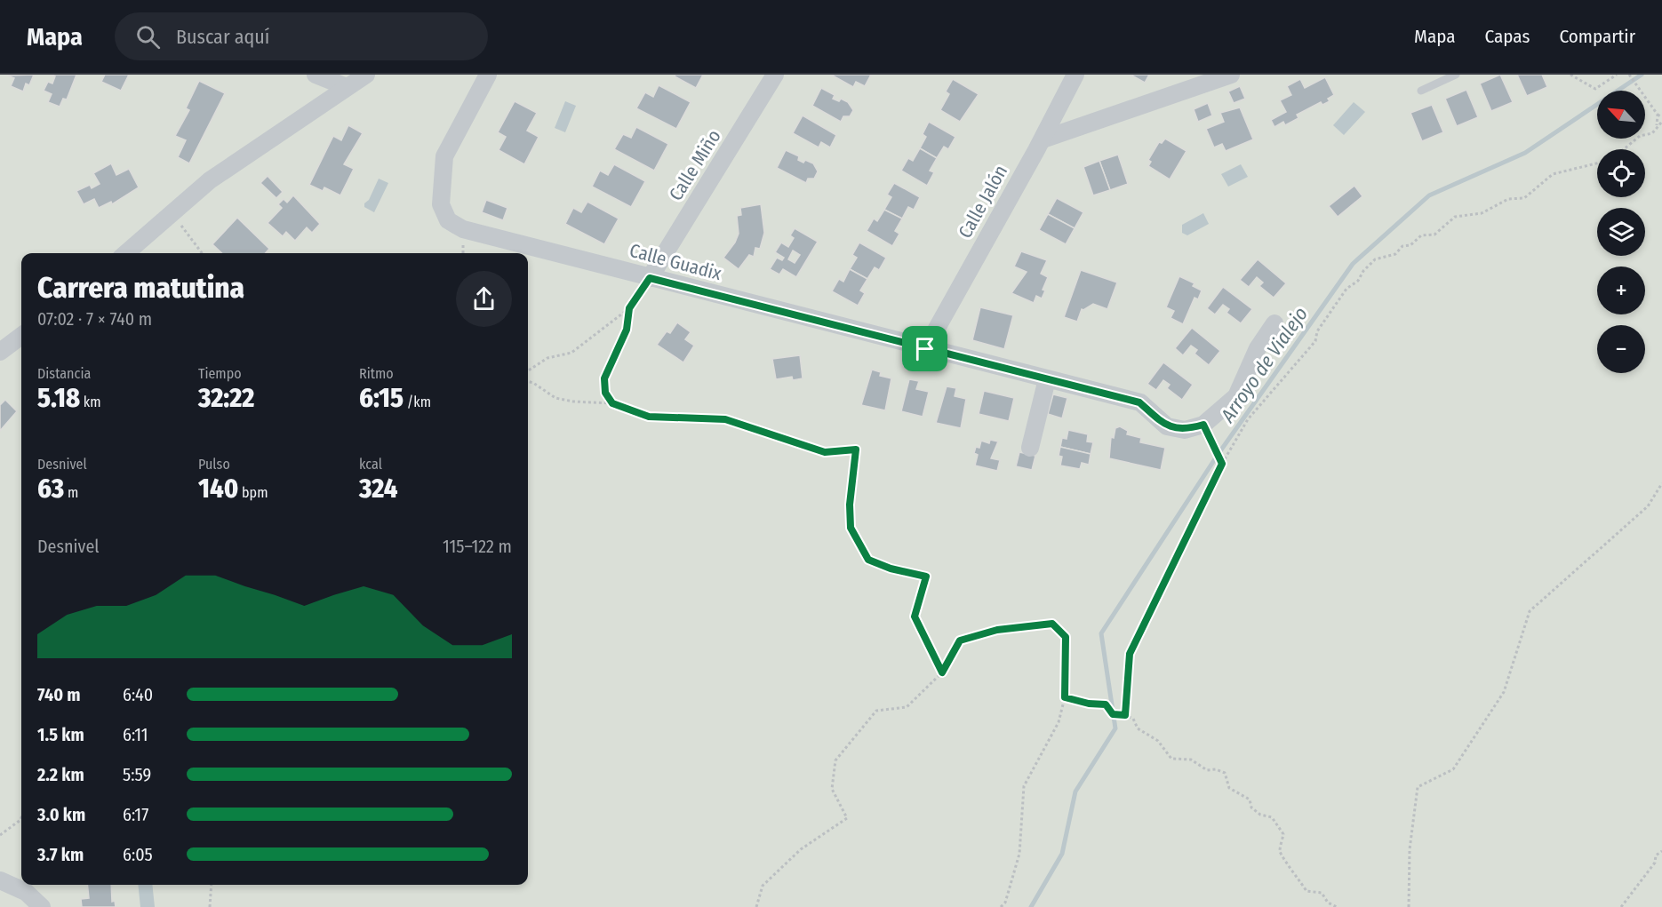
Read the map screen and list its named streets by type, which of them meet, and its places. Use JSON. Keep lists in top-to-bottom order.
{
  "streets": {
    "street": ["Calle Miño", "Calle Jalón", "Calle Guadix"]
  },
  "crossings": [
    ["Calle Miño", "Calle Guadix"],
    ["Calle Jalón", "Calle Guadix"]
  ],
  "water": ["Arroyo de Vialejo"],
  "north": "top left",
  "page": {
    "header": "Mapa",
    "search": "Buscar aquí",
    "nav": ["Mapa", "Capas", "Compartir"],
    "map_buttons": ["+", "−"],
    "heading": ["Carrera matutina", "07:02 · 7 × 740 m"],
    "stats": [
      ["Distancia", "5.18 km"],
      ["Tiempo", "32:22"],
      ["Ritmo", "6:15 /km"],
      ["Desnivel", "63 m"],
      ["Pulso", "140 bpm"],
      ["kcal", "324"]
    ],
    "chart": ["Desnivel", "115–122 m"],
    "list": [
      {
        "name": "740 m",
        "note": "6:40"
      },
      {
        "name": "1.5 km",
        "note": "6:11"
      },
      {
        "name": "2.2 km",
        "note": "5:59"
      },
      {
        "name": "3.0 km",
        "note": "6:17"
      },
      {
        "name": "3.7 km",
        "note": "6:05"
      }
    ]
  }
}
